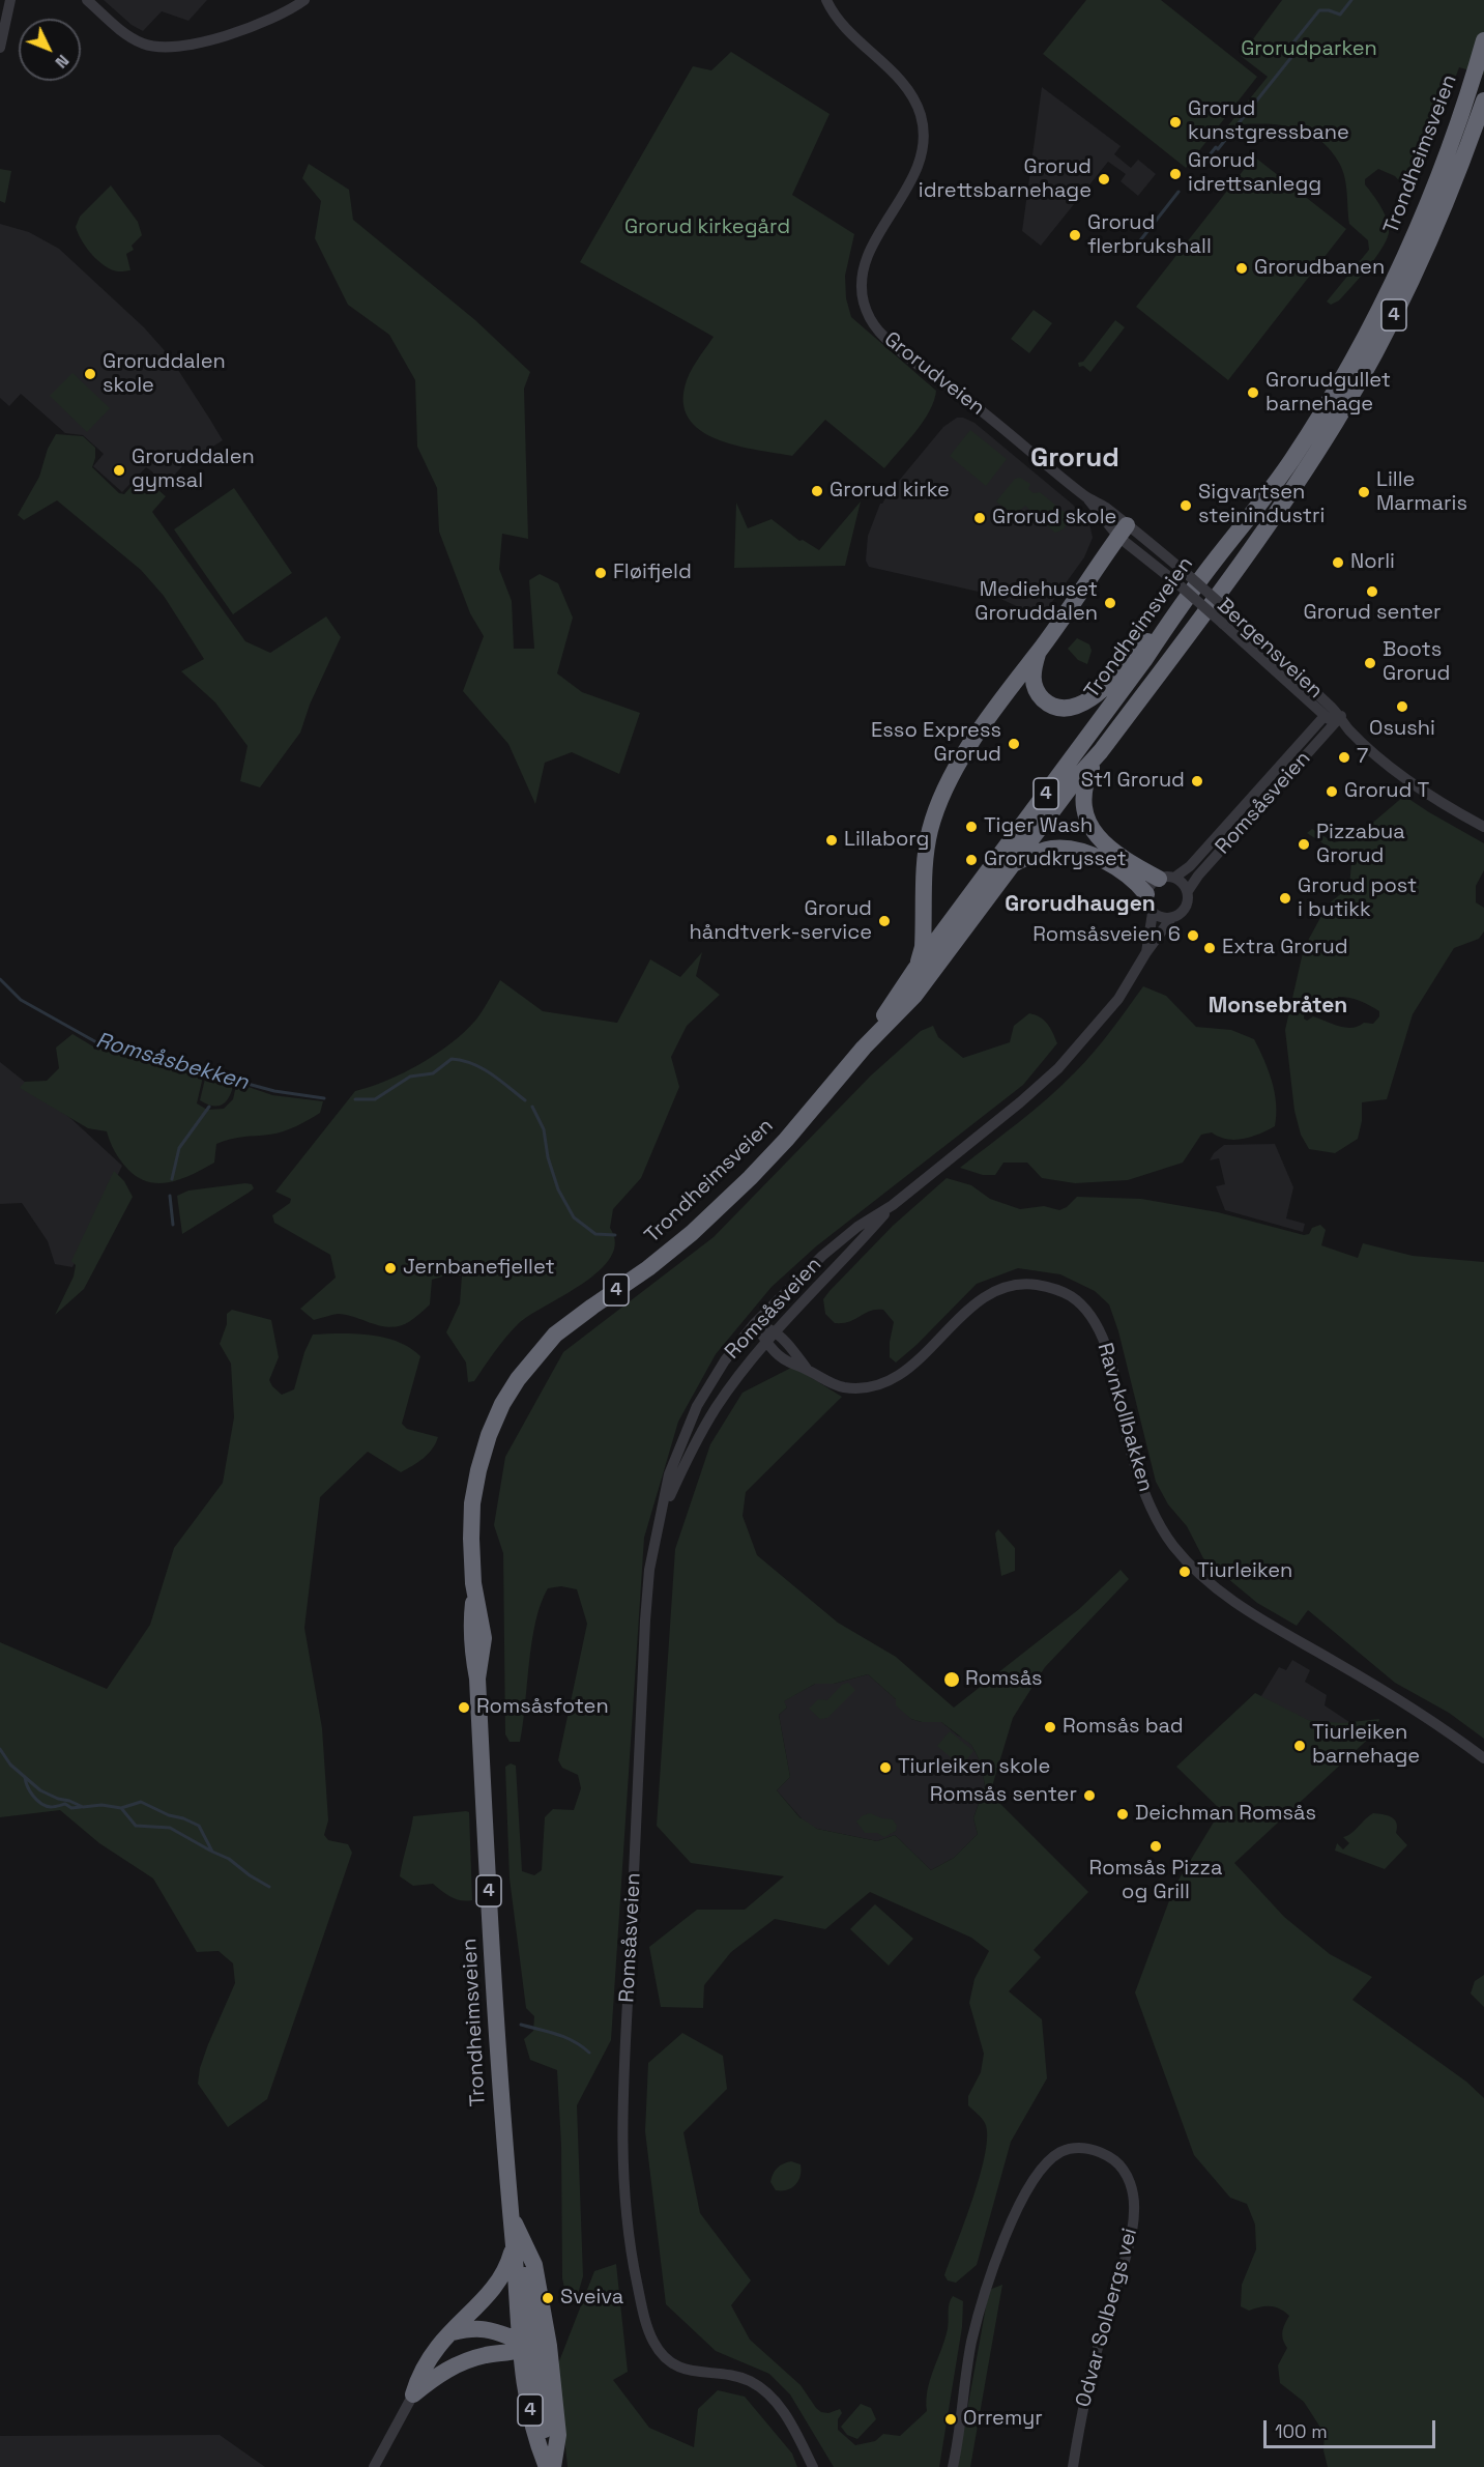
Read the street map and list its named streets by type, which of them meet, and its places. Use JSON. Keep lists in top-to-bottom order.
{
  "streets": {
    "highway": ["Trondheimsveien", "4"],
    "street": [
      "Grorudveien",
      "Bergensveien",
      "Romsåsveien",
      "Ravnkollbakken",
      "Odvar Solbergs vei"
    ]
  },
  "crossings": [
    ["Grorudveien", "Bergensveien"],
    ["Bergensveien", "Romsåsveien"],
    ["Romsåsveien", "Ravnkollbakken"]
  ],
  "districts": ["Grorud", "Grorudhaugen", "Monsebråten"],
  "water": ["Romsåsbekken"],
  "parks": ["Grorudparken", "Grorud kirkegård"],
  "places": [
    "Grorud kunstgressbane",
    "Grorud idrettsanlegg",
    "Grorud idrettsbarnehage",
    "Grorud flerbrukshall",
    "Grorudbanen",
    "Groruddalen skole",
    "Grorudgullet barnehage",
    "Groruddalen gymsal",
    "Grorud kirke",
    "Lille Marmaris",
    "Sigvartsen steinindustri",
    "Grorud skole",
    "Norli",
    "Fløifjeld",
    "Grorud senter",
    "Mediehuset Groruddalen",
    "Boots Grorud",
    "Osushi",
    "Esso Express Grorud",
    "7",
    "St1 Grorud",
    "Grorud T",
    "Tiger Wash",
    "Lillaborg",
    "Pizzabua Grorud",
    "Grorudkrysset",
    "Grorud post i butikk",
    "Grorud håndtverk-service",
    "Romsåsveien 6",
    "Extra Grorud",
    "Jernbanefjellet",
    "Tiurleiken",
    "Romsås",
    "Romsåsfoten",
    "Romsås bad",
    "Tiurleiken barnehage",
    "Tiurleiken skole",
    "Romsås senter",
    "Deichman Romsås",
    "Romsås Pizza og Grill",
    "Sveiva",
    "Orremyr"
  ],
  "scale_bar": "100 m",
  "north": "bottom right"
}
